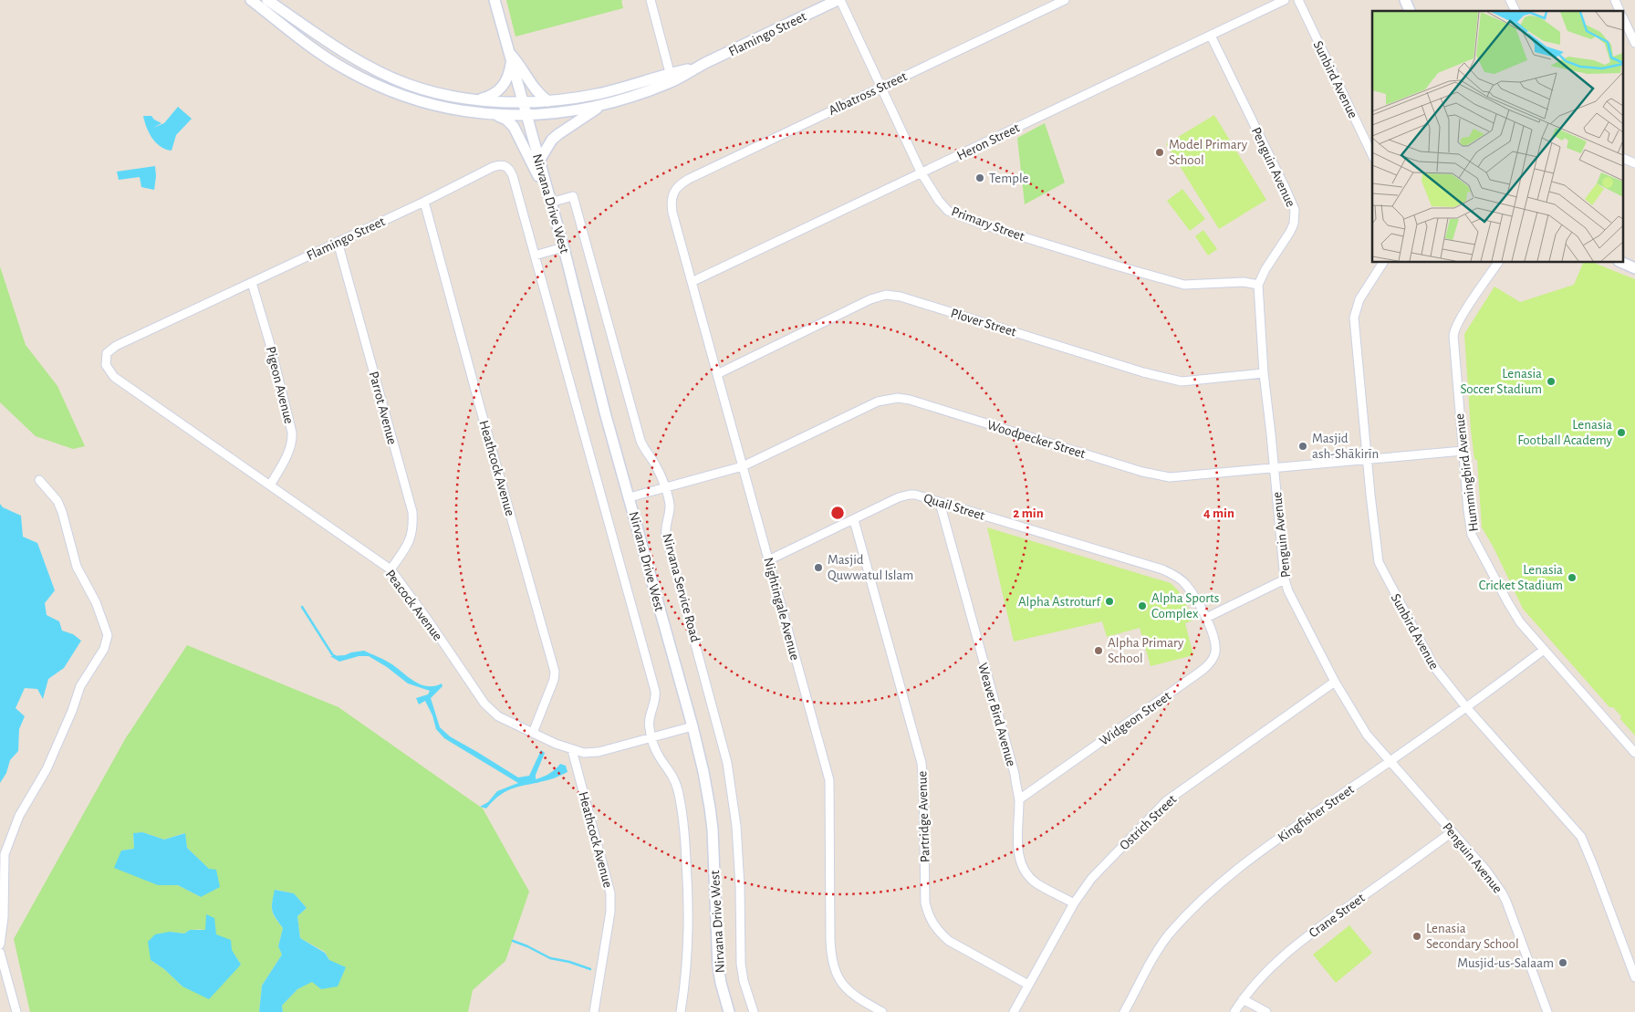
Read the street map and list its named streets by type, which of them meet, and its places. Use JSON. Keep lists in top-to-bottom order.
{
  "streets": {
    "main road": ["Flamingo Street", "Nirvana Drive West"],
    "street": [
      "Sunbird Avenue",
      "Albatross Street",
      "Heron Street",
      "Penguin Avenue",
      "Primary Street",
      "Plover Street",
      "Pigeon Avenue",
      "Parrot Avenue",
      "Woodpecker Street",
      "Heathcock Avenue",
      "Hummingbird Avenue",
      "Quail Street",
      "Nirvana Service Road",
      "Peacock Avenue",
      "Nightingale Avenue",
      "Weaver Bird Avenue",
      "Widgeon Street",
      "Kingfisher Street",
      "Partridge Avenue",
      "Ostrich Street",
      "Crane Street"
    ]
  },
  "crossings": [
    ["Flamingo Street", "Nirvana Drive West"],
    ["Flamingo Street", "Primary Street"],
    ["Flamingo Street", "Pigeon Avenue"],
    ["Flamingo Street", "Parrot Avenue"],
    ["Flamingo Street", "Heathcock Avenue"],
    ["Flamingo Street", "Peacock Avenue"],
    ["Sunbird Avenue", "Woodpecker Street"],
    ["Sunbird Avenue", "Kingfisher Street"],
    ["Albatross Street", "Primary Street"],
    ["Albatross Street", "Nightingale Avenue"],
    ["Heron Street", "Penguin Avenue"],
    ["Heron Street", "Primary Street"],
    ["Heron Street", "Nightingale Avenue"],
    ["Penguin Avenue", "Primary Street"],
    ["Penguin Avenue", "Plover Street"],
    ["Penguin Avenue", "Woodpecker Street"],
    ["Penguin Avenue", "Kingfisher Street"],
    ["Penguin Avenue", "Ostrich Street"],
    ["Penguin Avenue", "Crane Street"],
    ["Nirvana Drive West", "Woodpecker Street"],
    ["Nirvana Drive West", "Nirvana Service Road"],
    ["Nirvana Drive West", "Peacock Avenue"],
    ["Plover Street", "Nightingale Avenue"],
    ["Pigeon Avenue", "Peacock Avenue"],
    ["Parrot Avenue", "Peacock Avenue"],
    ["Woodpecker Street", "Hummingbird Avenue"],
    ["Woodpecker Street", "Nirvana Service Road"],
    ["Woodpecker Street", "Nightingale Avenue"],
    ["Heathcock Avenue", "Peacock Avenue"],
    ["Hummingbird Avenue", "Kingfisher Street"],
    ["Quail Street", "Nightingale Avenue"],
    ["Quail Street", "Weaver Bird Avenue"],
    ["Quail Street", "Widgeon Street"],
    ["Quail Street", "Partridge Avenue"],
    ["Weaver Bird Avenue", "Widgeon Street"],
    ["Weaver Bird Avenue", "Ostrich Street"],
    ["Partridge Avenue", "Ostrich Street"]
  ],
  "places": [
    "Model Primary School",
    "Temple",
    "Lenasia Soccer Stadium",
    "Lenasia Football Academy",
    "Masjid ash-Shākirīn",
    "Masjid Quwwatul Islam",
    "Lenasia Cricket Stadium",
    "Alpha Astroturf",
    "Alpha Sports Complex",
    "Alpha Primary School",
    "Lenasia Secondary School",
    "Musjid-us-Salaam"
  ],
  "rings": ["2 min", "4 min"]
}
